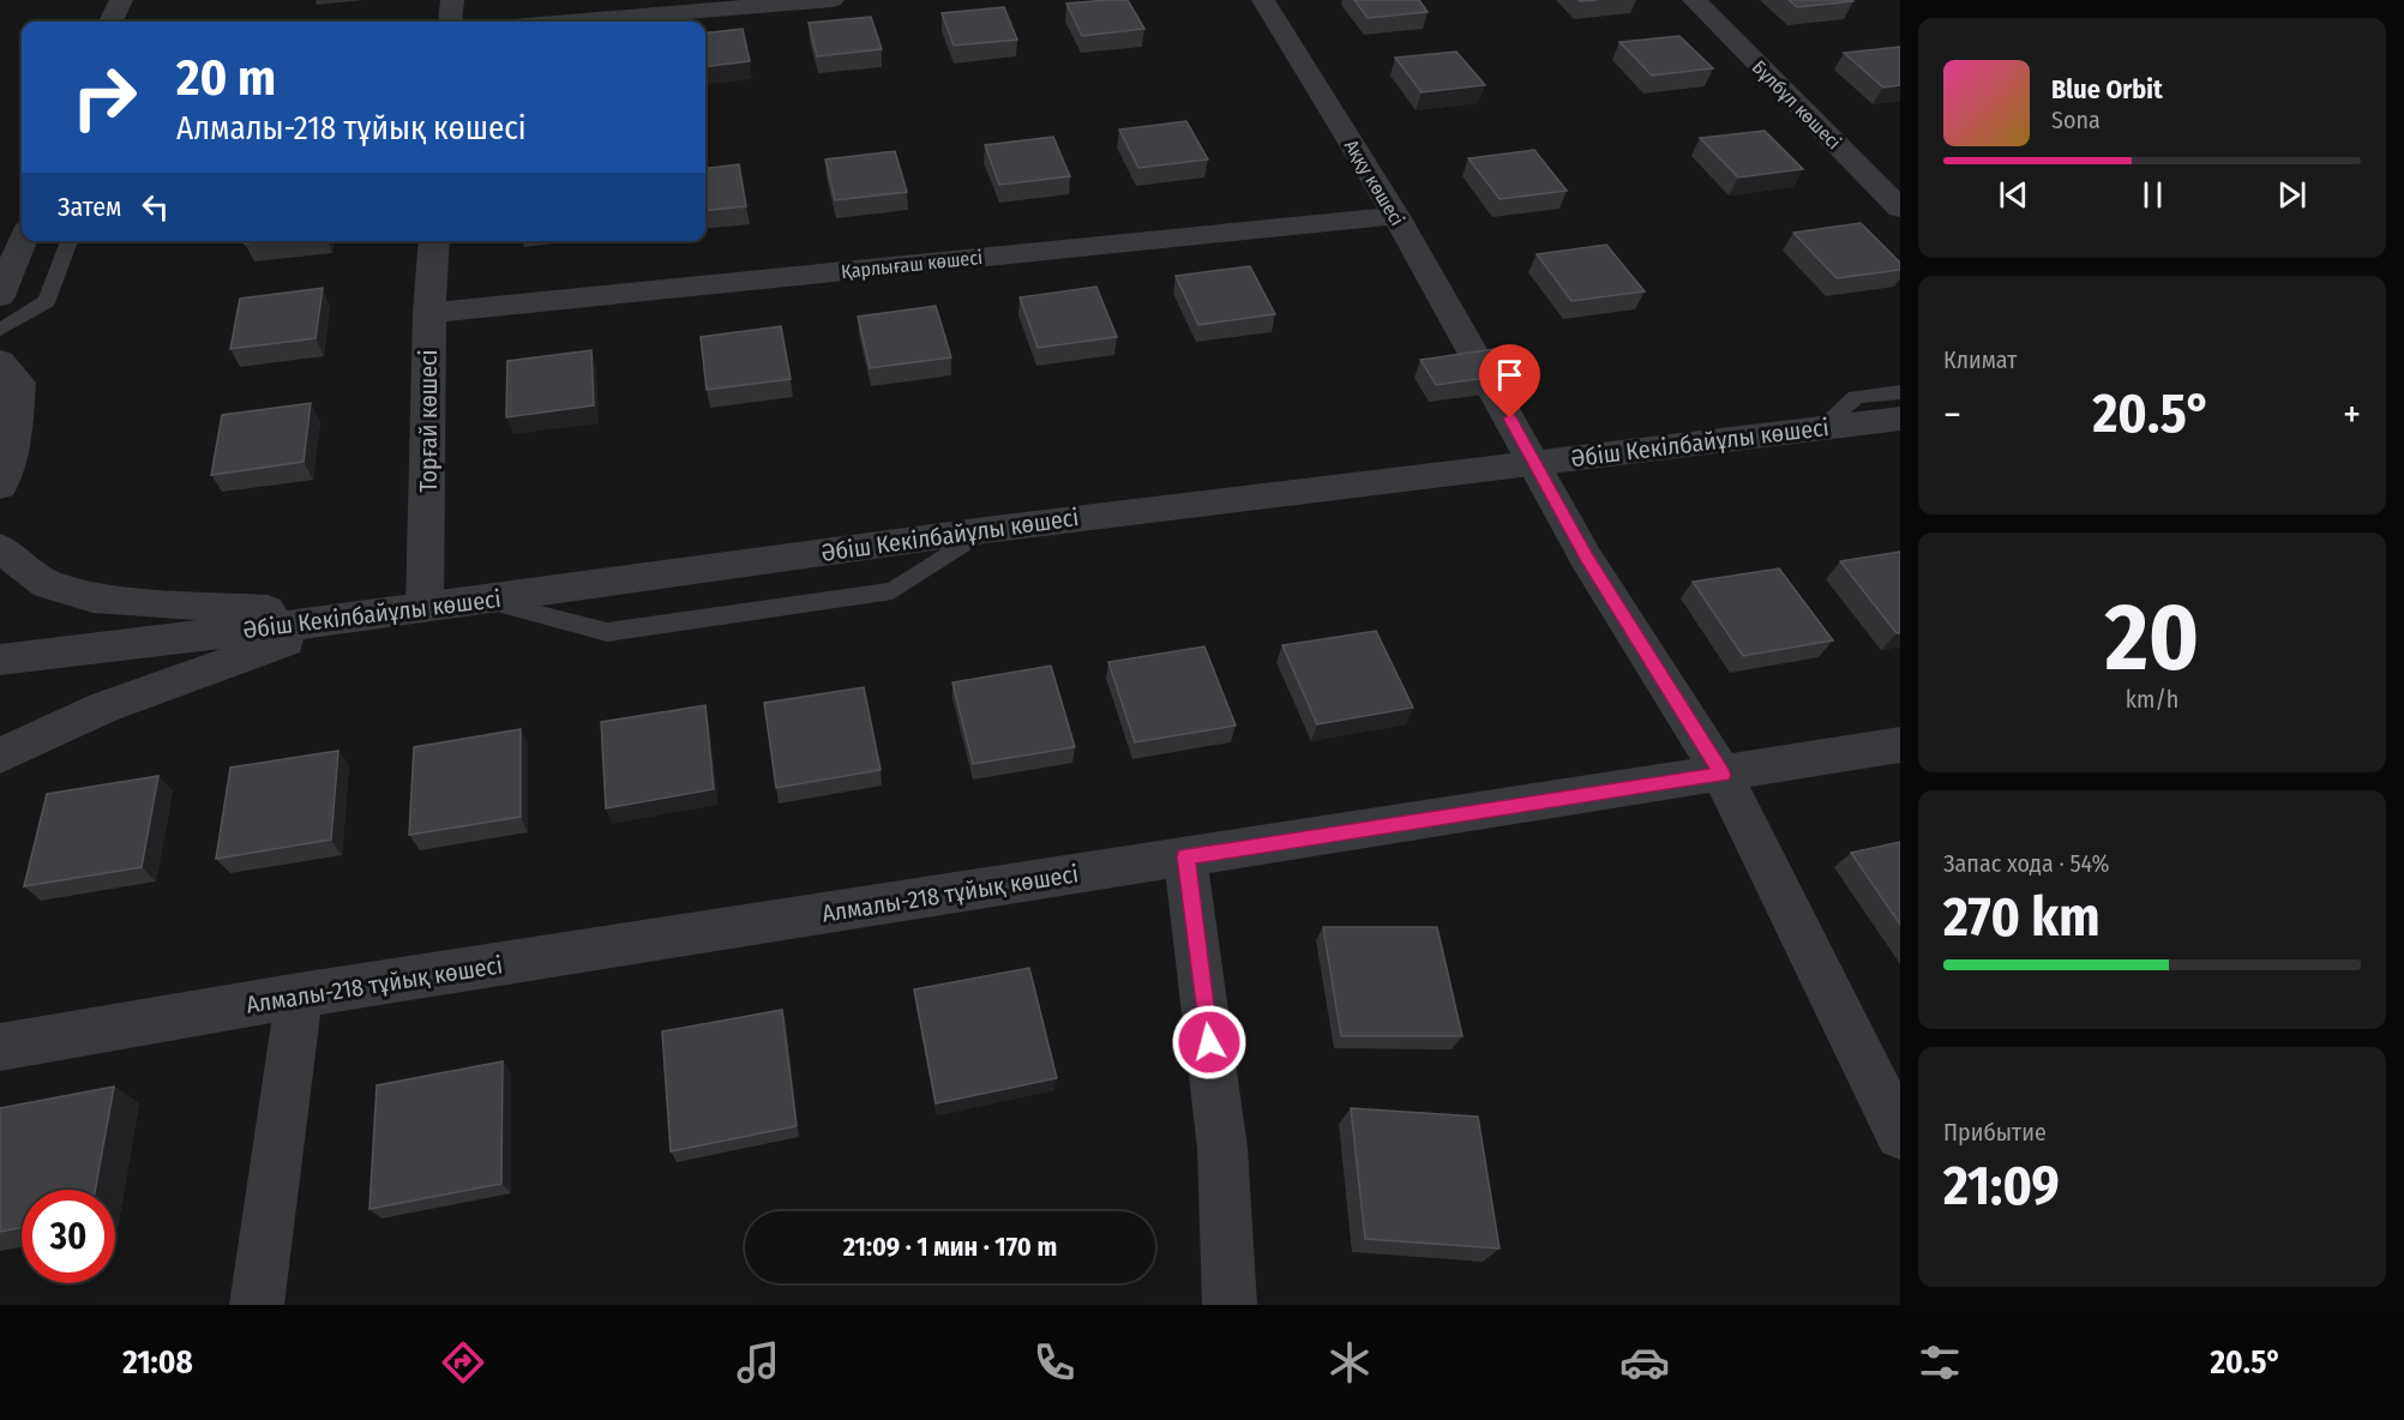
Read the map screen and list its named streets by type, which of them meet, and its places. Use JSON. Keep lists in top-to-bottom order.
{
  "streets": {
    "street": [
      "Бұлбұл көшесі",
      "Аққу көшесі",
      "Қарлығаш көшесі",
      "Торғай көшесі",
      "Әбіш Кекілбайұлы көшесі",
      "Алмалы-218 тұйық көшесі"
    ]
  },
  "crossings": [
    ["Аққу көшесі", "Қарлығаш көшесі"],
    ["Аққу көшесі", "Әбіш Кекілбайұлы көшесі"],
    ["Аққу көшесі", "Алмалы-218 тұйық көшесі"],
    ["Қарлығаш көшесі", "Торғай көшесі"],
    ["Торғай көшесі", "Әбіш Кекілбайұлы көшесі"]
  ],
  "page": {
    "turn": ["20 m", "Алмалы-218 тұйық көшесі"],
    "song": ["Blue Orbit", "Sona"],
    "then": "Затем",
    "tile": [
      "Климат",
      ["20", "km/h"],
      ["Запас хода · 54%", "270 km"],
      ["Прибытие", "21:09"]
    ],
    "heat": ["−", "20.5°", "+"],
    "limit": "30",
    "trip": "21:09 · 1 мин · 170 m",
    "tabs": ["21:08", "20.5°"]
  }
}
